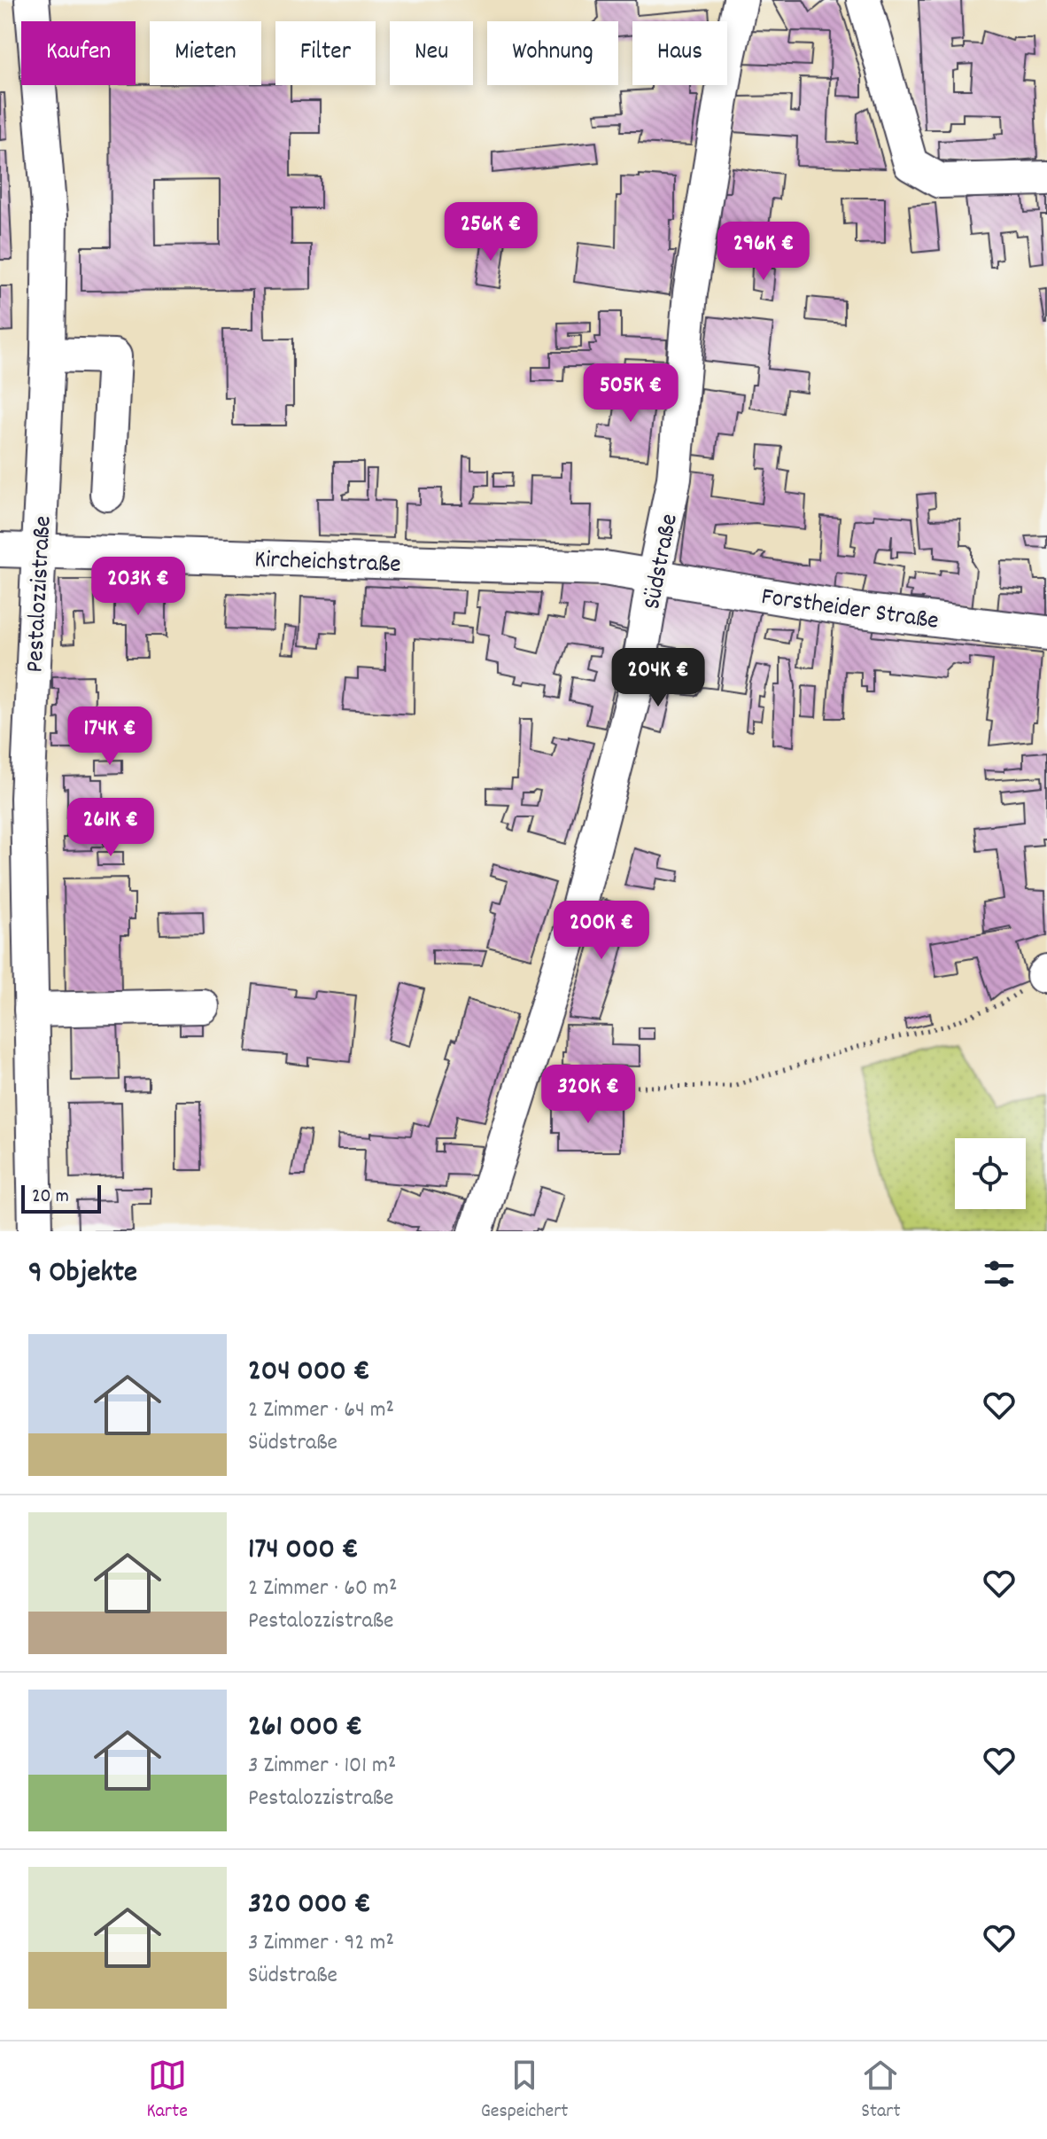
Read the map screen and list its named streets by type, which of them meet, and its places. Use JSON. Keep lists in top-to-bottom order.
{
  "streets": {
    "street": [
      "Kircheichstraße",
      "Südstraße",
      "Pestalozzistraße",
      "Forstheider Straße"
    ]
  },
  "crossings": [
    ["Kircheichstraße", "Südstraße"],
    ["Kircheichstraße", "Pestalozzistraße"],
    ["Kircheichstraße", "Forstheider Straße"],
    ["Südstraße", "Forstheider Straße"]
  ],
  "scale_bar": "20 m",
  "page": {
    "chip": [
      "Kaufen",
      "Mieten",
      "Filter",
      "Neu",
      "Wohnung",
      "Haus"
    ],
    "price": [
      "256K €",
      "296K €",
      "505K €",
      "203K €",
      "204K €",
      "174K €",
      "261K €",
      "200K €",
      "320K €"
    ],
    "scale": "20 m",
    "heading": "9 Objekte",
    "list": [
      {
        "name": "204 000 €",
        "note": "2 Zimmer · 64 m² · Südstraße"
      },
      {
        "name": "174 000 €",
        "note": "2 Zimmer · 60 m² · Pestalozzistraße"
      },
      {
        "name": "261 000 €",
        "note": "3 Zimmer · 101 m² · Pestalozzistraße"
      },
      {
        "name": "320 000 €",
        "note": "3 Zimmer · 92 m² · Südstraße"
      }
    ],
    "tabs": ["Karte", "Gespeichert", "Start"]
  }
}
